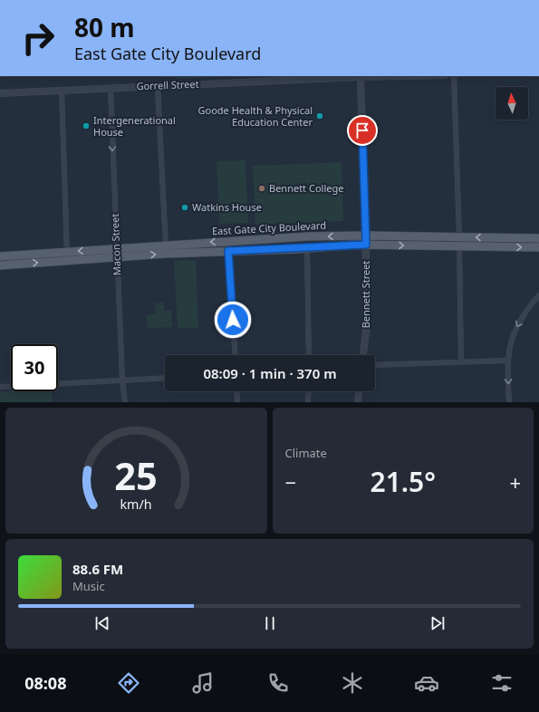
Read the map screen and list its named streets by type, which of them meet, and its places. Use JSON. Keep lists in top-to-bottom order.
{
  "streets": {
    "main road": ["East Gate City Boulevard"],
    "street": ["Gorrell Street", "Macon Street", "Bennett Street"]
  },
  "crossings": [
    ["Gorrell Street", "Macon Street"],
    ["Gorrell Street", "Bennett Street"],
    ["East Gate City Boulevard", "Macon Street"],
    ["East Gate City Boulevard", "Bennett Street"]
  ],
  "one_way": ["Macon Street"],
  "places": [
    "Goode Health & Physical Education Center",
    "Intergenerational House",
    "Bennett College",
    "Watkins House"
  ],
  "north": "top",
  "page": {
    "turn": ["80 m", "East Gate City Boulevard"],
    "limit": "30",
    "trip": "08:09 · 1 min · 370 m",
    "tile": "Climate",
    "heat": ["−", "21.5°", "+"],
    "song": ["88.6 FM", "Music"],
    "tabs": "08:08",
    "gauge": ["25", "km/h"]
  }
}
